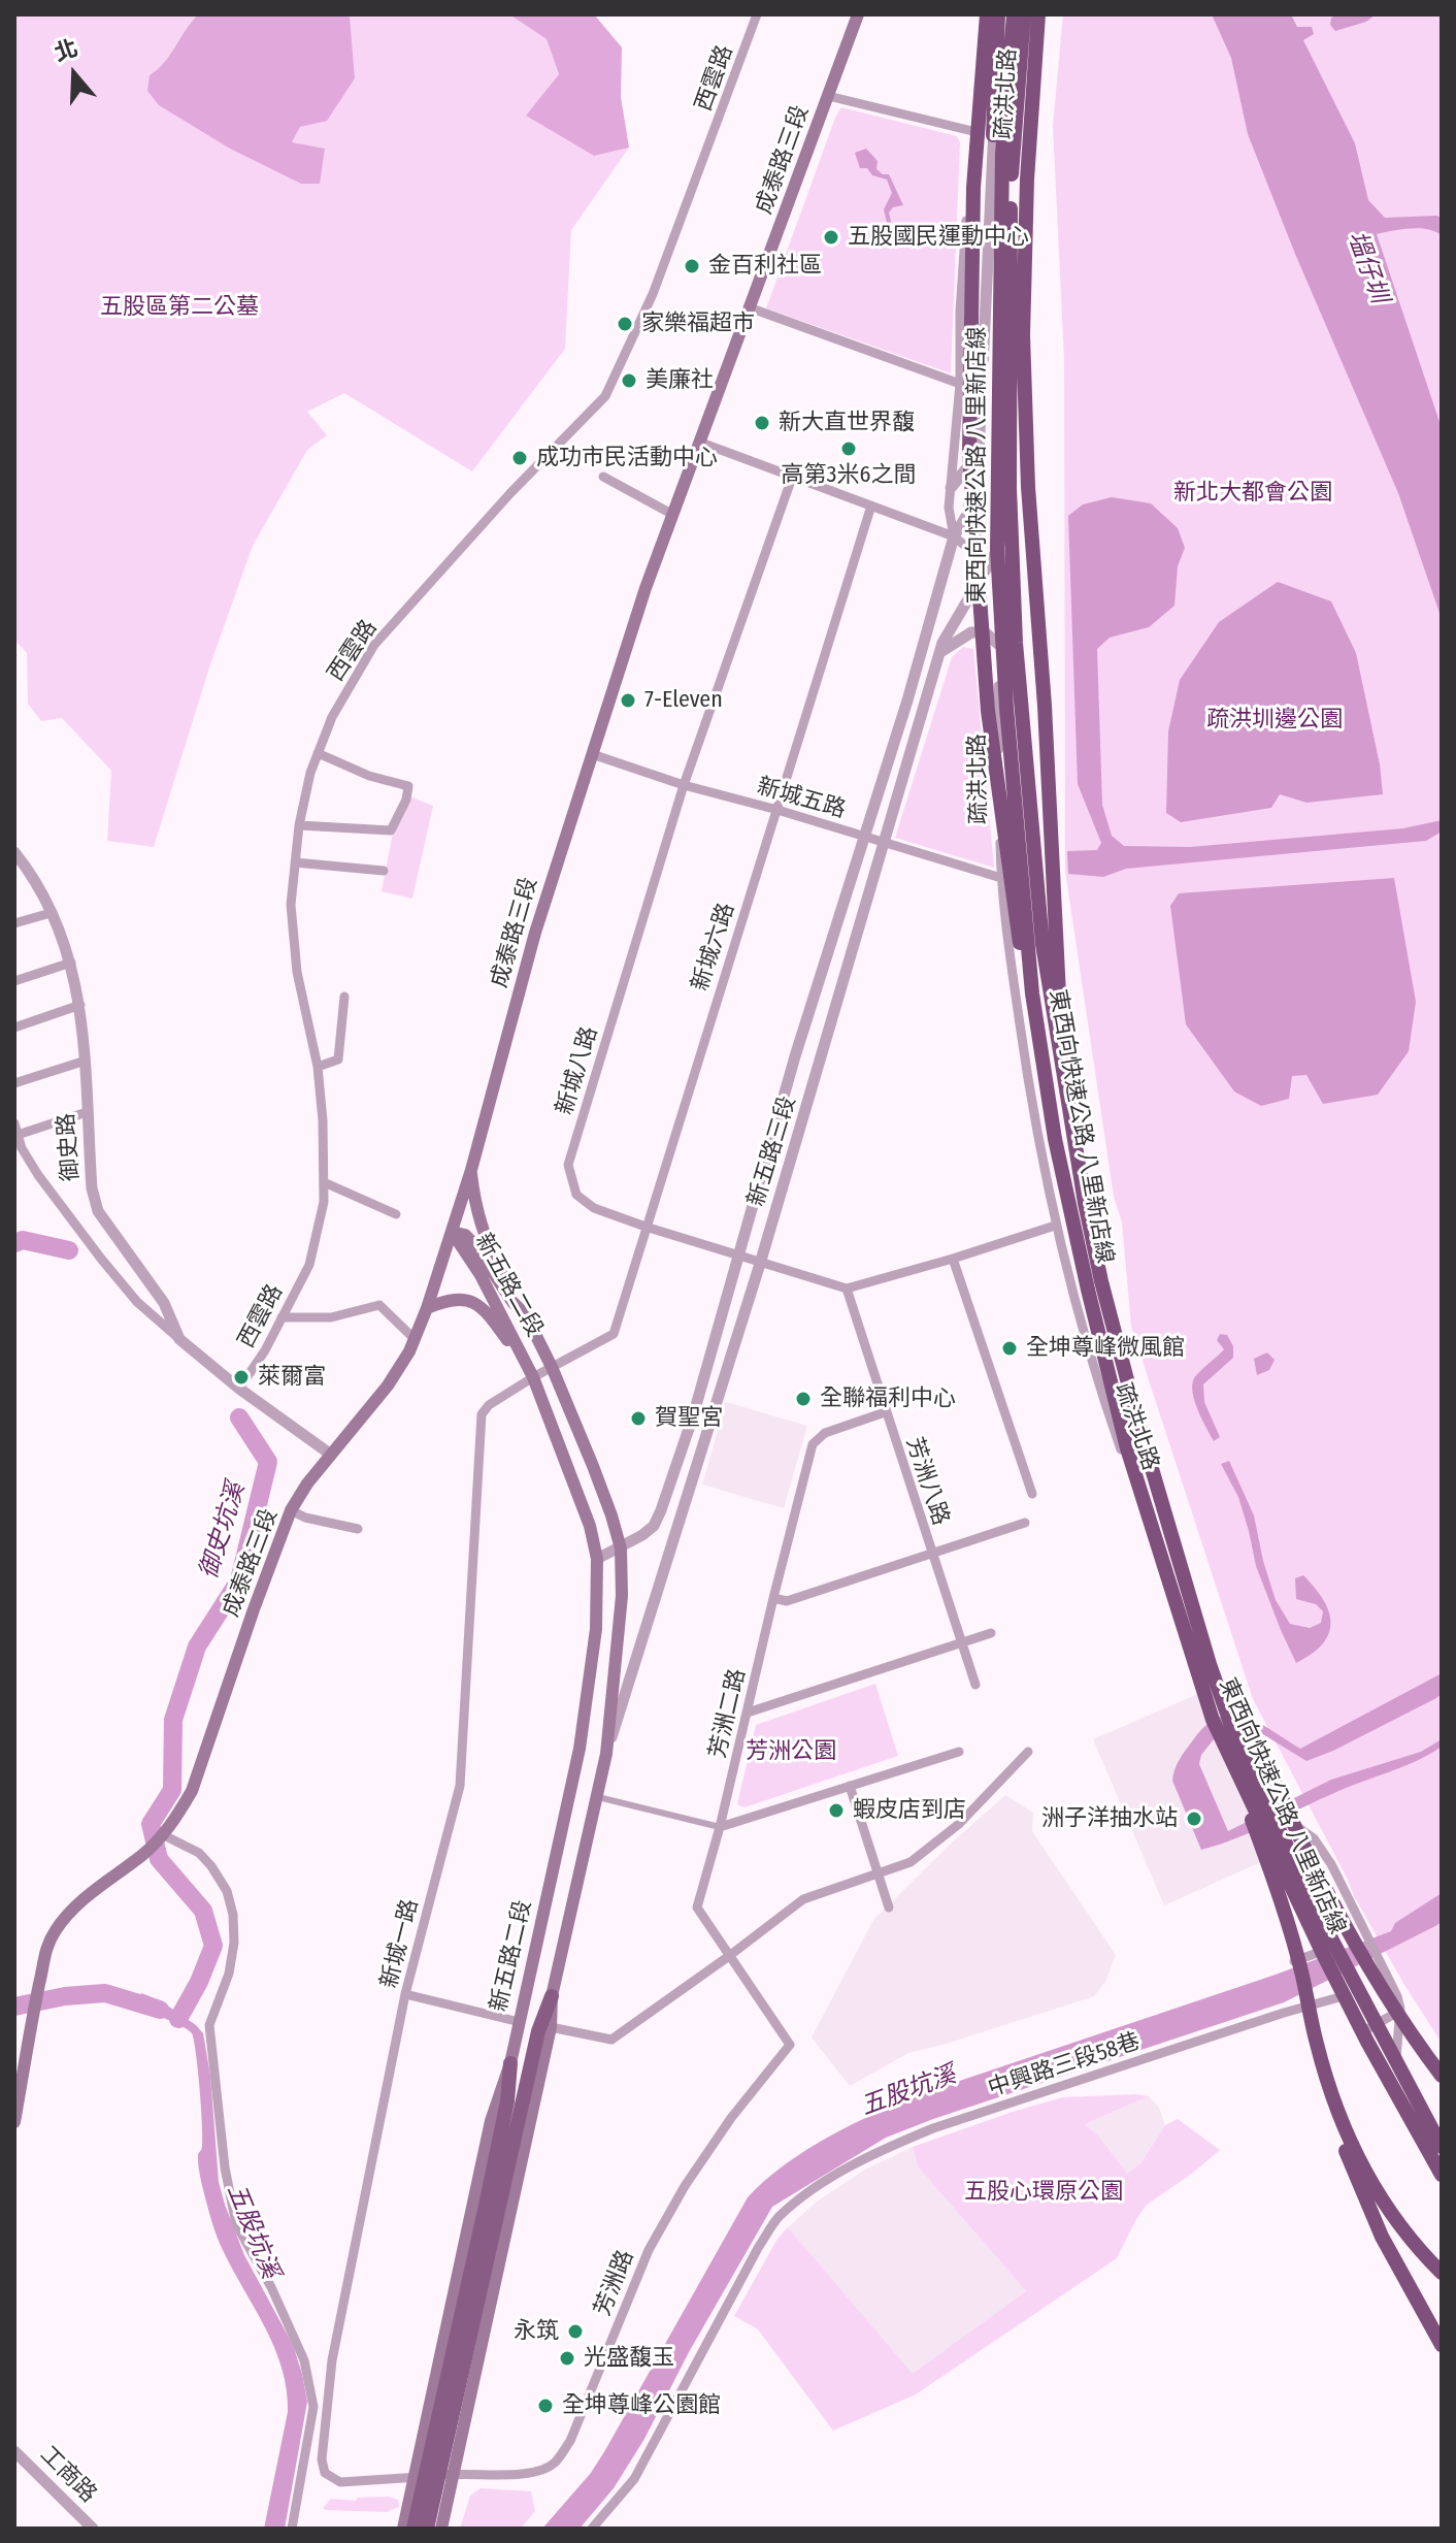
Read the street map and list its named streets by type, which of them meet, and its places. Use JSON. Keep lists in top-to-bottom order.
{
  "streets": {
    "highway": ["東西向快速公路 八里新店線"],
    "main road": ["成泰路三段", "新五路二段"],
    "street": [
      "西雲路",
      "疏洪北路",
      "新城五路",
      "新城六路",
      "新城八路",
      "御史路",
      "新五路三段",
      "芳洲八路",
      "芳洲二路",
      "新城一路",
      "中興路三段58巷",
      "芳洲路",
      "工商路"
    ]
  },
  "crossings": [
    ["西雲路", "御史路"],
    ["疏洪北路", "東西向快速公路 八里新店線"],
    ["疏洪北路", "新城五路"],
    ["疏洪北路", "新五路三段"],
    ["成泰路三段", "新城五路"],
    ["成泰路三段", "御史路"],
    ["成泰路三段", "新五路二段"],
    ["新城五路", "新城六路"],
    ["新城五路", "新城八路"],
    ["新城五路", "新五路三段"],
    ["新城六路", "新城八路"],
    ["新城六路", "新五路二段"],
    ["新城六路", "新城一路"],
    ["新城八路", "新五路三段"],
    ["新城八路", "芳洲八路"],
    ["新五路三段", "新五路二段"],
    ["新五路二段", "新城一路"],
    ["新五路二段", "芳洲路"],
    ["芳洲八路", "芳洲二路"],
    ["芳洲二路", "芳洲路"],
    ["新城一路", "芳洲路"]
  ],
  "water": ["塭仔圳", "御史坑溪", "五股坑溪"],
  "parks": [
    "五股區第二公墓",
    "新北大都會公園",
    "疏洪圳邊公園",
    "芳洲公園",
    "五股心環原公園"
  ],
  "places": [
    "五股國民運動中心",
    "金百利社區",
    "家樂福超市",
    "美廉社",
    "新大直世界馥",
    "高第3米6之間",
    "成功市民活動中心",
    "7-Eleven",
    "全坤尊峰微風館",
    "萊爾富",
    "全聯福利中心",
    "賀聖宮",
    "蝦皮店到店",
    "洲子洋抽水站",
    "永筑",
    "光盛馥玉",
    "全坤尊峰公園館"
  ],
  "north": "top"
}
